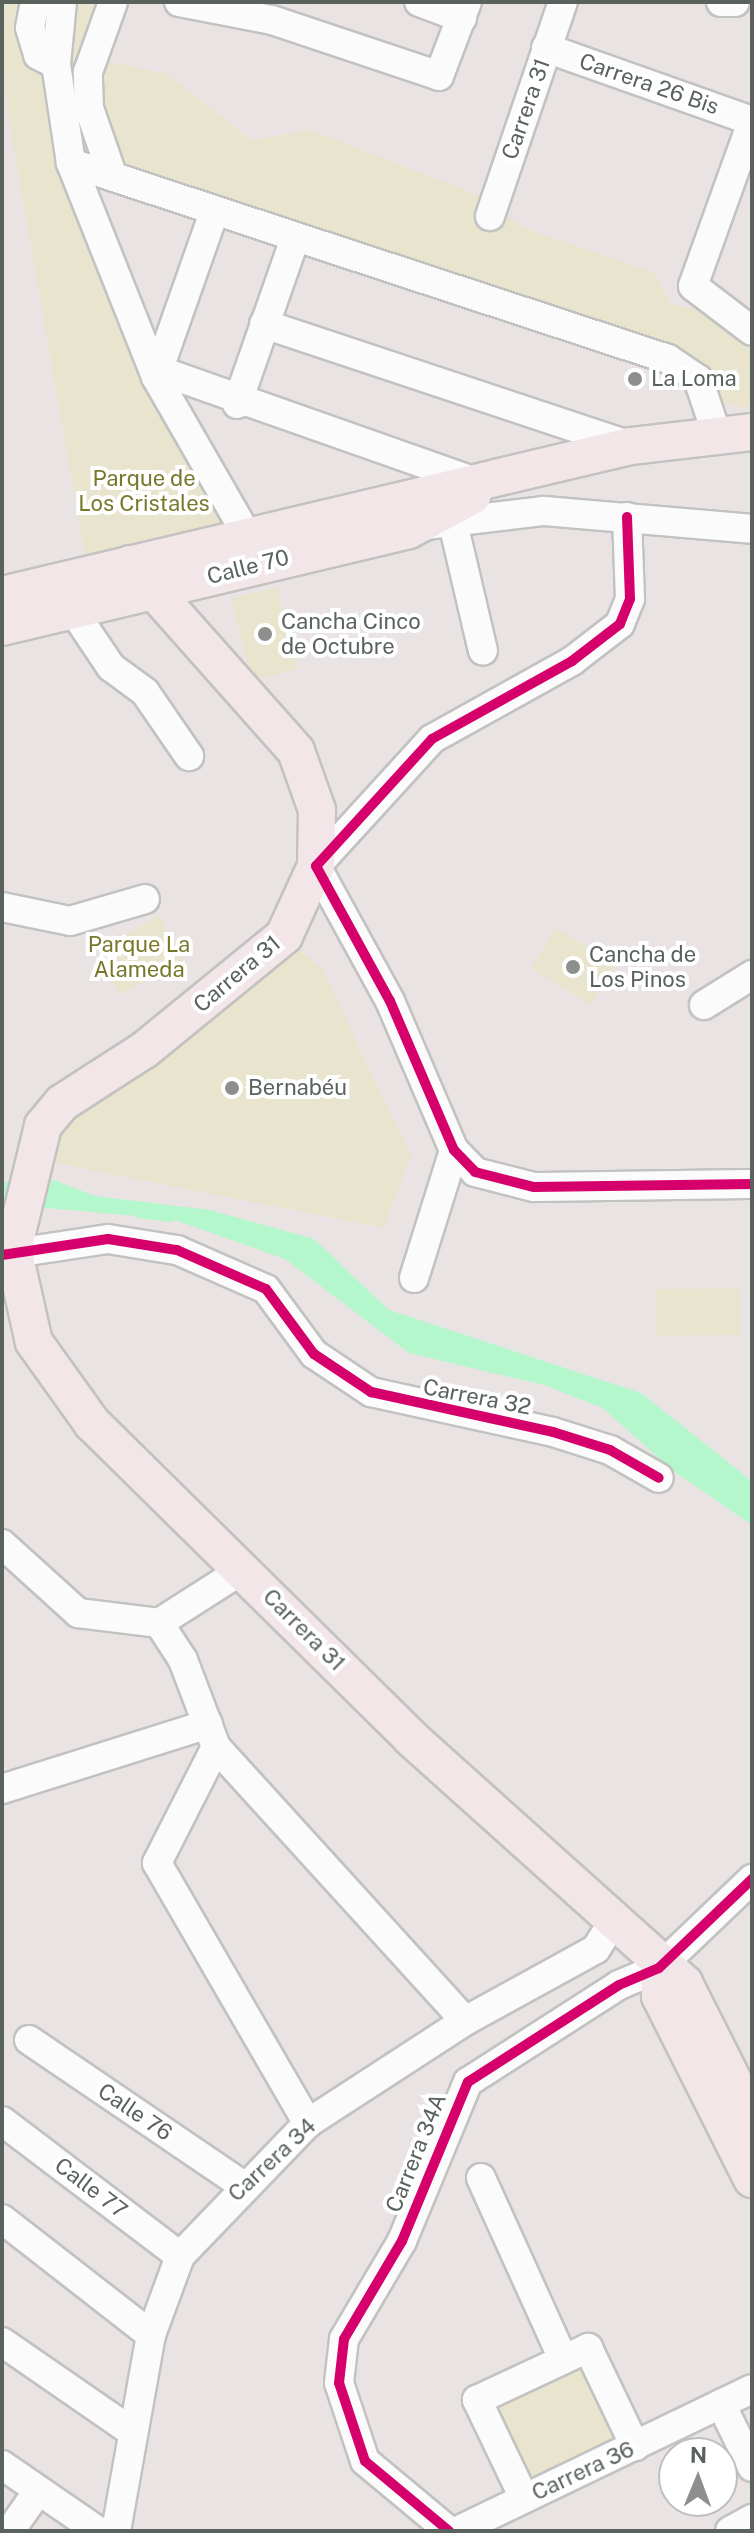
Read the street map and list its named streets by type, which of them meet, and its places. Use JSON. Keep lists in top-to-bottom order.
{
  "streets": {
    "main road": ["Carrera 31", "Calle 70"],
    "street": [
      "Carrera 26 Bis",
      "Carrera 32",
      "Calle 76",
      "Carrera 34A",
      "Carrera 34",
      "Calle 77",
      "Carrera 36"
    ]
  },
  "crossings": [
    ["Carrera 26 Bis", "Carrera 31"],
    ["Carrera 31", "Calle 70"],
    ["Carrera 31", "Carrera 32"],
    ["Carrera 31", "Carrera 34A"],
    ["Carrera 31", "Carrera 34"],
    ["Calle 76", "Carrera 34"],
    ["Carrera 34", "Calle 77"]
  ],
  "parks": ["Parque de Los Cristales", "Parque La Alameda"],
  "places": [
    "La Loma",
    "Cancha Cinco de Octubre",
    "Cancha de Los Pinos",
    "Bernabéu"
  ],
  "north": "top"
}
